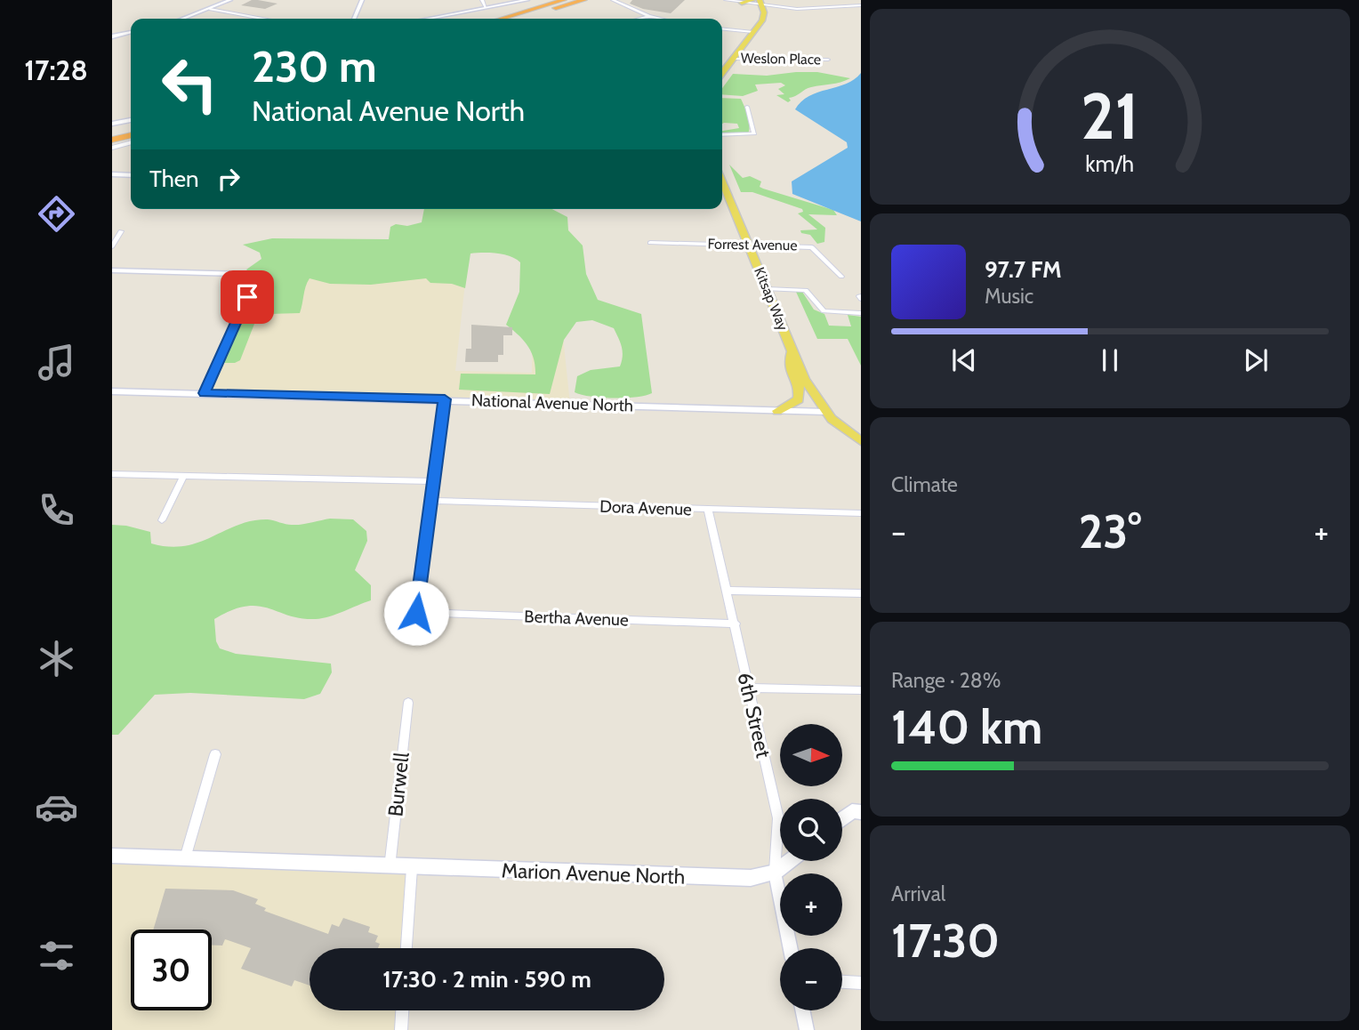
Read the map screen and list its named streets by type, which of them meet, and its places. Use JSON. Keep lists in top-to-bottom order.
{
  "streets": {
    "main road": ["Kitsap Way", "National Avenue North", "Marion Avenue North"],
    "street": [
      "Weslon Place",
      "Forrest Avenue",
      "Dora Avenue",
      "Bertha Avenue",
      "6th Street",
      "Burwell"
    ]
  },
  "crossings": [
    ["Forrest Avenue", "Kitsap Way"],
    ["Kitsap Way", "National Avenue North"],
    ["Dora Avenue", "Bertha Avenue"],
    ["Dora Avenue", "6th Street"],
    ["Bertha Avenue", "6th Street"],
    ["6th Street", "Marion Avenue North"],
    ["Burwell", "Marion Avenue North"]
  ],
  "north": "right",
  "page": {
    "tabs": "17:28",
    "turn": ["230 m", "National Avenue North"],
    "then": "Then",
    "song": ["97.7 FM", "Music"],
    "tile": [
      "Climate",
      ["Range · 28%", "140 km"],
      ["Arrival", "17:30"]
    ],
    "heat": ["−", "23°", "+"],
    "map_buttons": ["+", "−"],
    "limit": "30",
    "trip": "17:30 · 2 min · 590 m",
    "gauge": ["21", "km/h"]
  }
}
